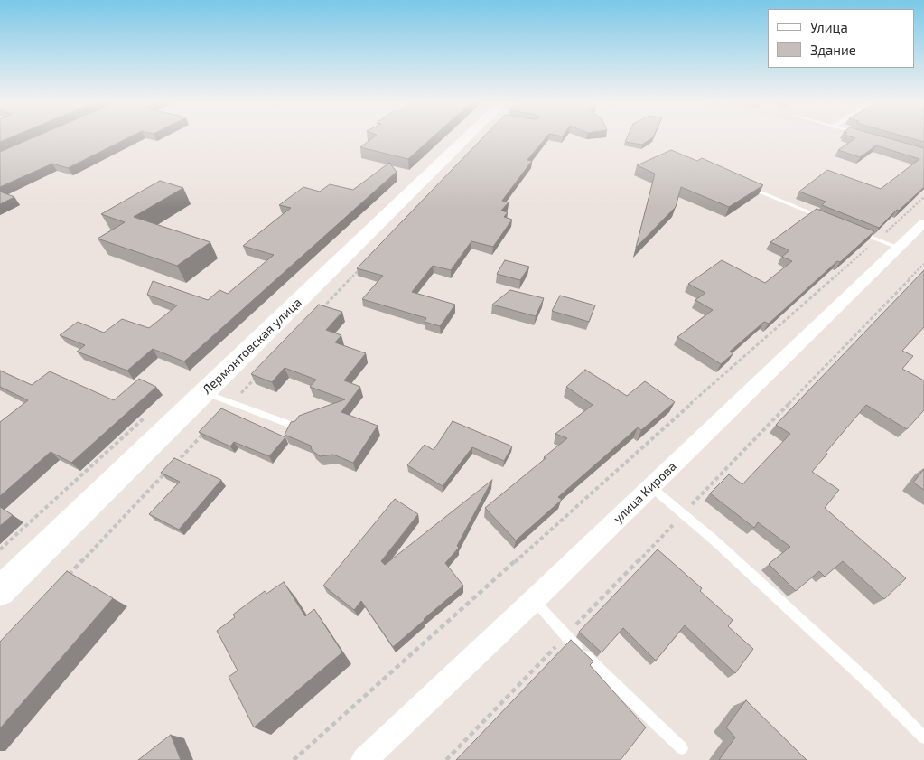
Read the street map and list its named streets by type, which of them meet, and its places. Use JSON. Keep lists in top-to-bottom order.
{
  "streets": {
    "main road": ["Лермонтовская улица"],
    "street": ["улица Кирова"]
  },
  "legend": ["Улица", "Здание"]
}
